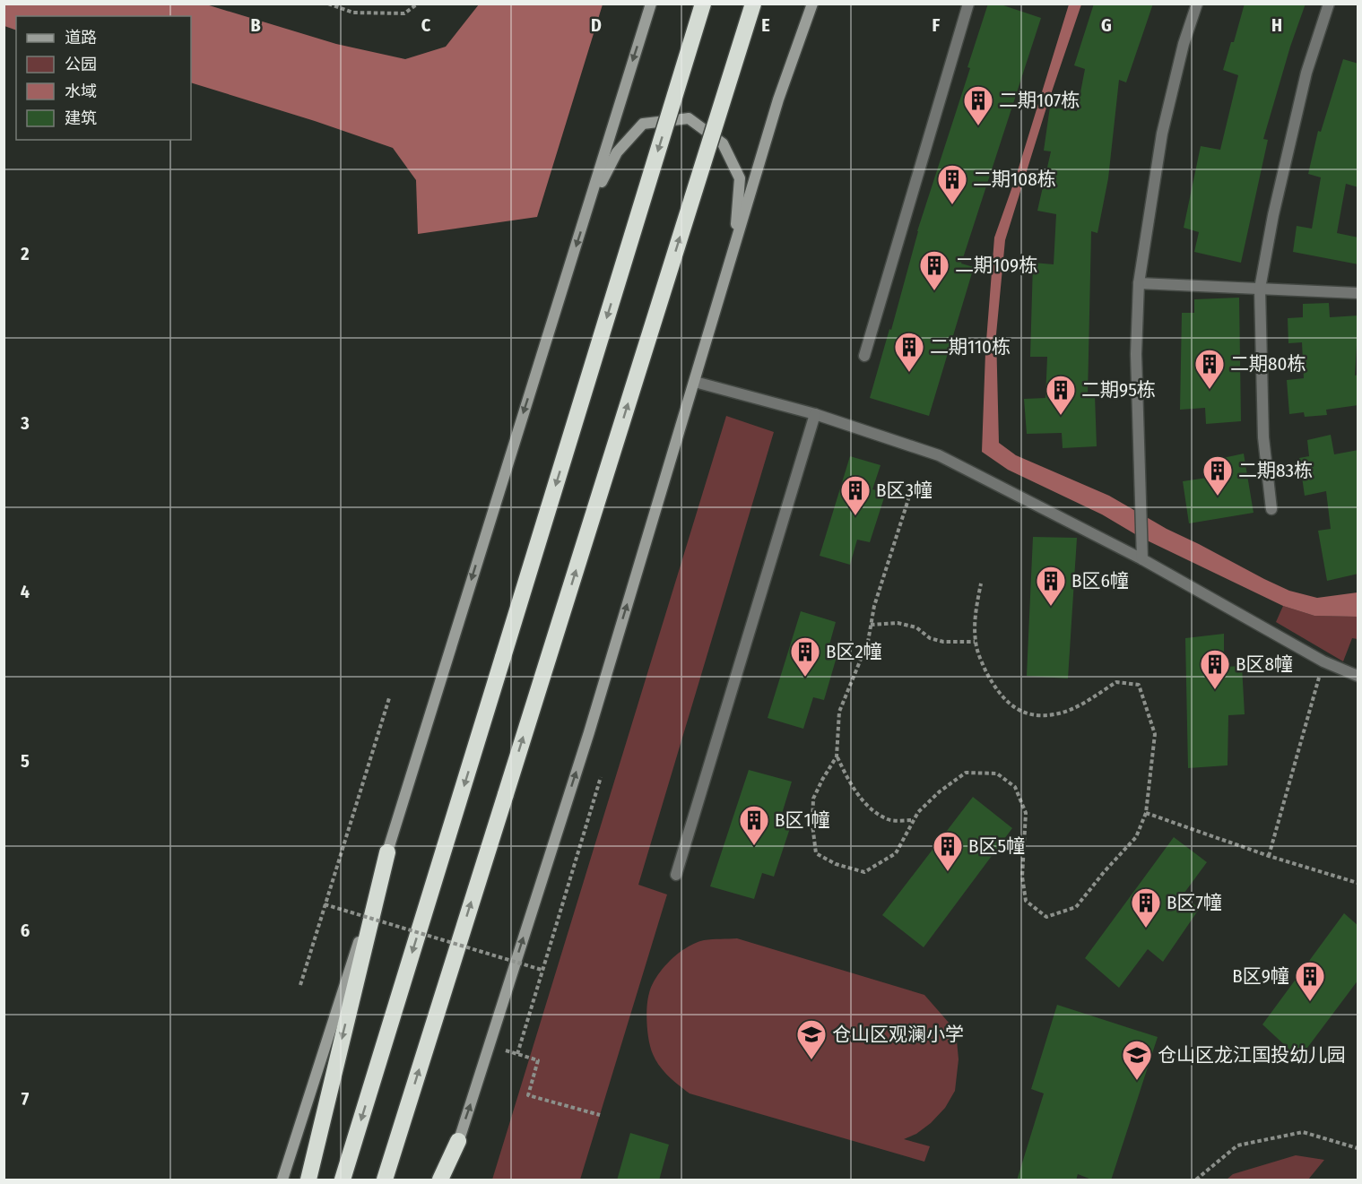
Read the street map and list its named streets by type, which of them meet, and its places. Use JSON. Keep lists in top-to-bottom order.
{
  "places": {
    "building": [
      "二期107栋",
      "二期108栋",
      "二期109栋",
      "二期110栋",
      "二期80栋",
      "二期95栋",
      "二期83栋",
      "B区3幢",
      "B区6幢",
      "B区2幢",
      "B区8幢",
      "B区1幢",
      "B区5幢",
      "B区7幢",
      "B区9幢"
    ],
    "school or university": ["仓山区观澜小学", "仓山区龙江国投幼儿园"]
  },
  "legend": [
    "道路",
    "公园",
    "水域",
    "建筑"
  ],
  "grid": {
    "columns": [
      "B",
      "C",
      "D",
      "E",
      "F",
      "G",
      "H"
    ],
    "rows": [
      "2",
      "3",
      "4",
      "5",
      "6",
      "7"
    ]
  }
}
